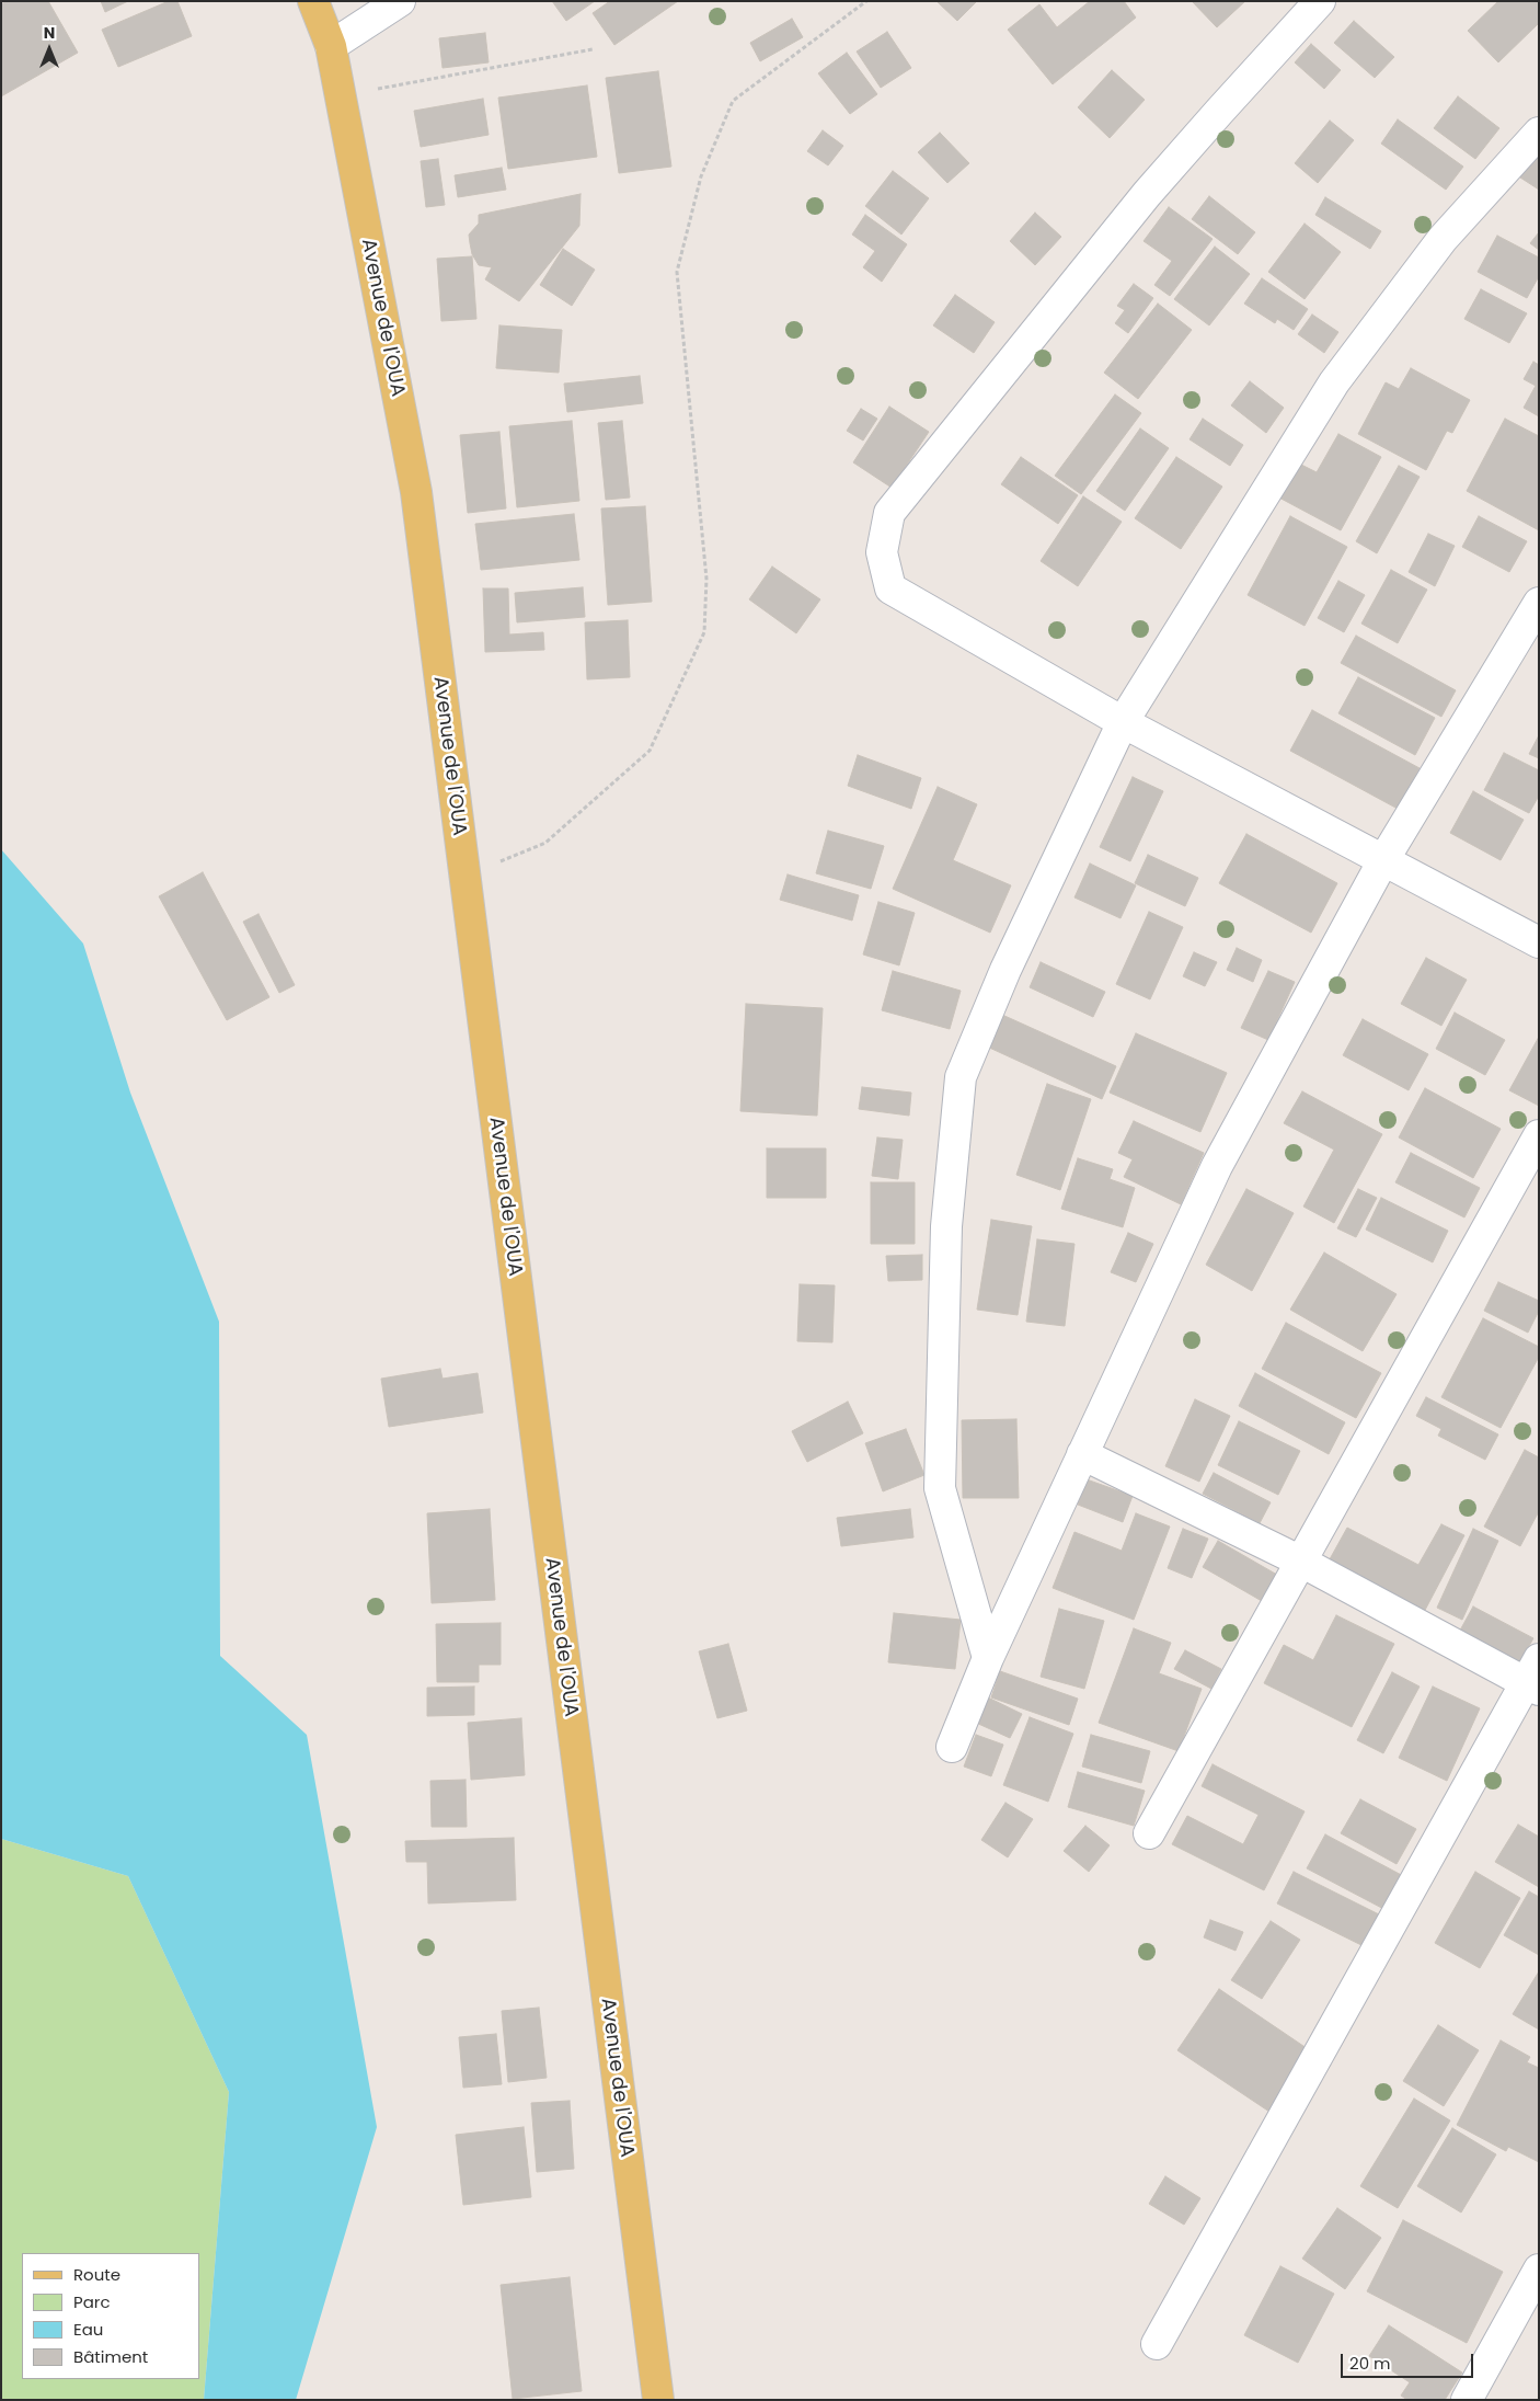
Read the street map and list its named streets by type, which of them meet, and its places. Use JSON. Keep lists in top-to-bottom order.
{
  "streets": {
    "main road": ["Avenue de l'OUA"]
  },
  "legend": [
    "Route",
    "Parc",
    "Eau",
    "Bâtiment"
  ],
  "scale_bar": "20 m",
  "north": "top"
}
